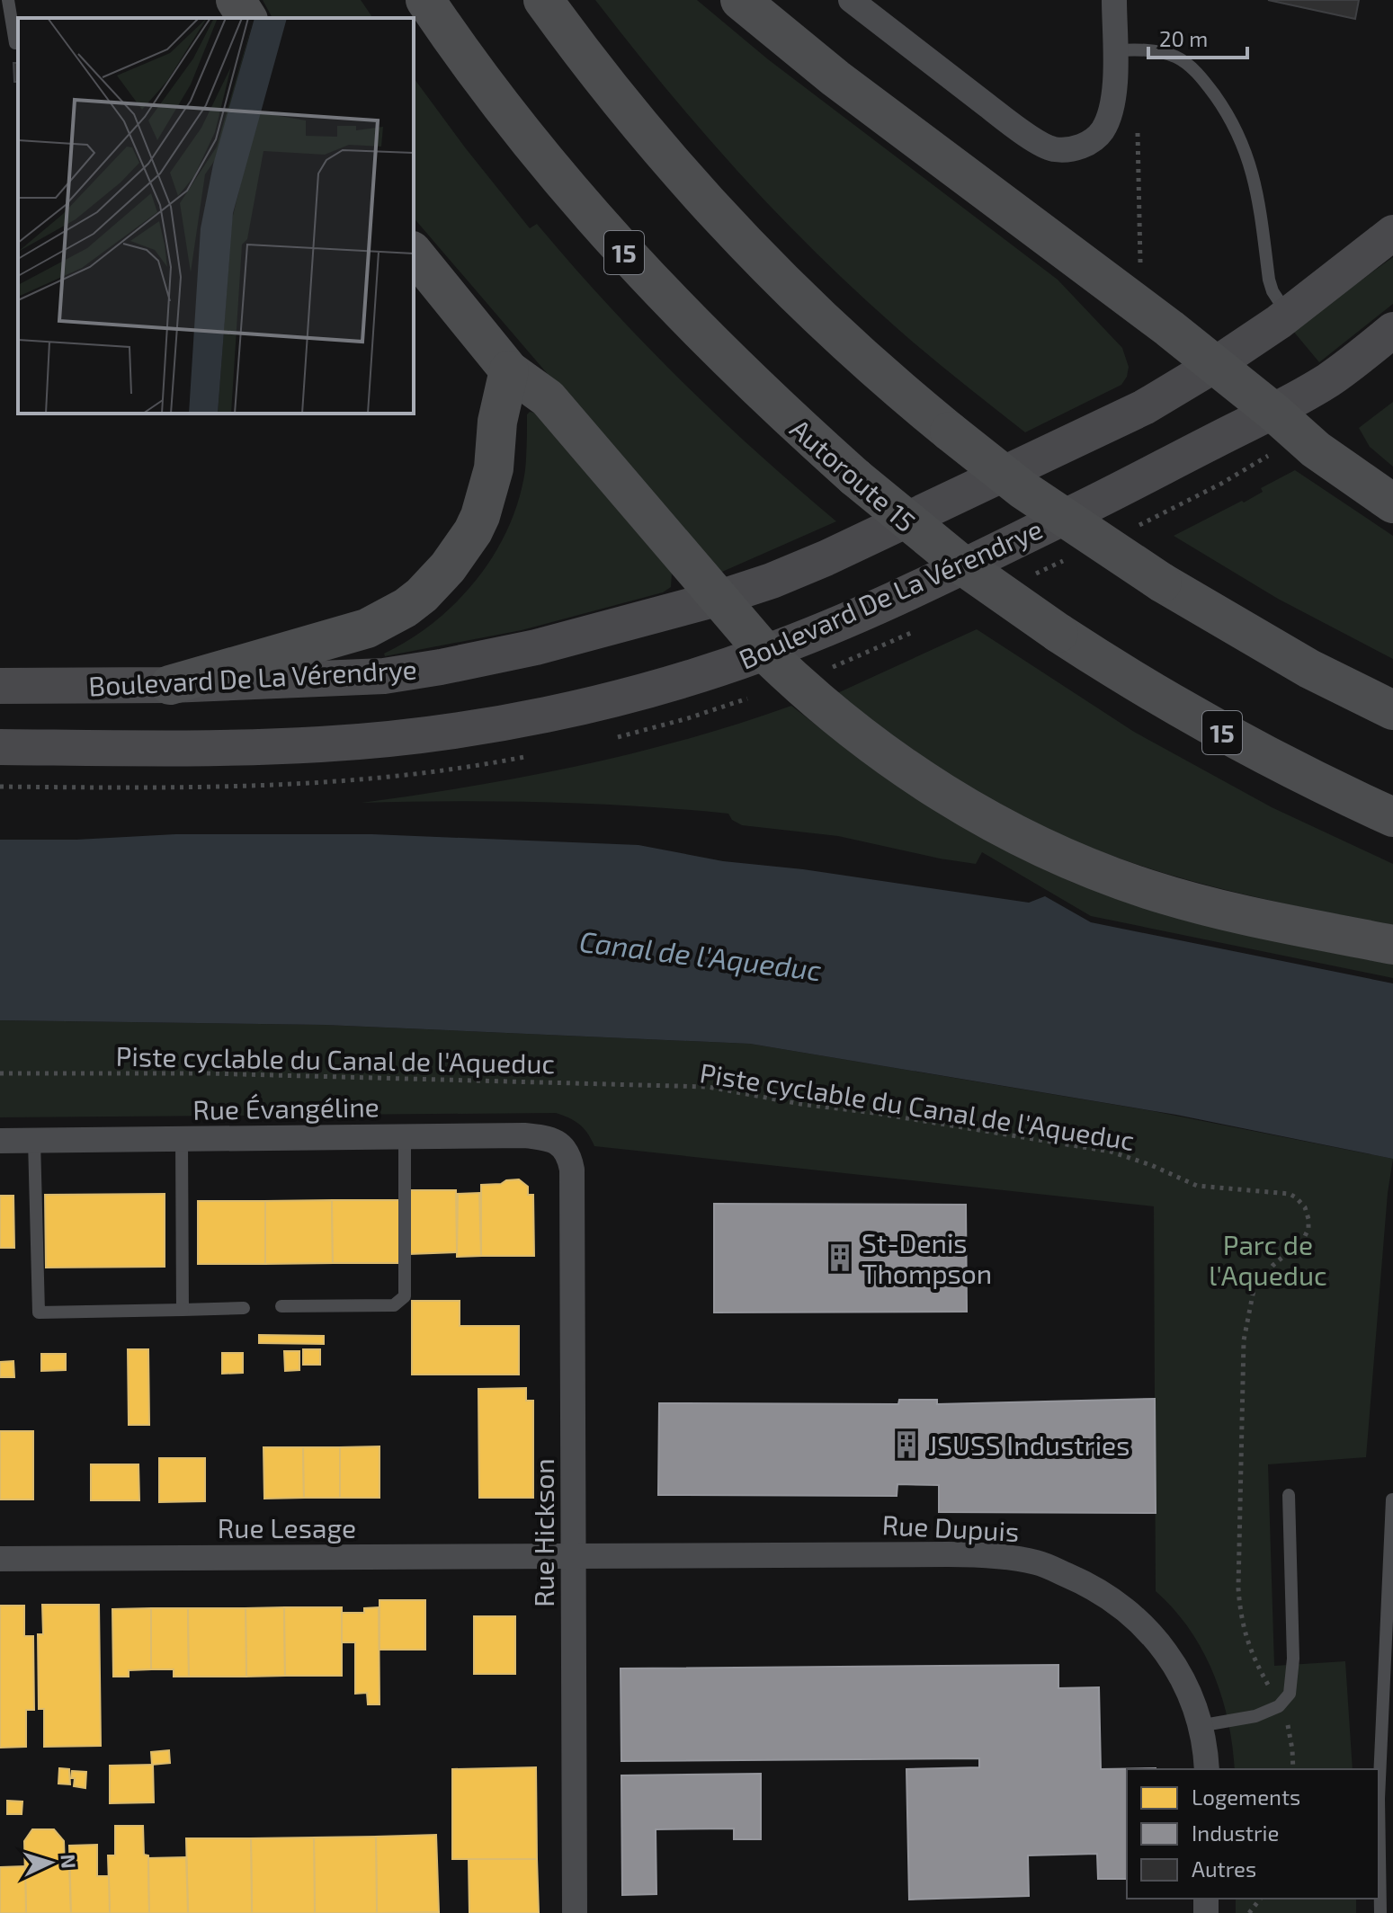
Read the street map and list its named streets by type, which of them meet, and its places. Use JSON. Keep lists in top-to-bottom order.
{
  "streets": {
    "highway": ["15", "Autoroute 15"],
    "main road": ["Boulevard De La Vérendrye"],
    "street": [
      "Rue Évangéline",
      "Rue Lesage",
      "Rue Dupuis",
      "Rue Hickson"
    ],
    "path": ["Piste cyclable du Canal de l'Aqueduc"]
  },
  "crossings": [
    ["Rue Évangéline", "Rue Hickson"],
    ["Rue Lesage", "Rue Dupuis"],
    ["Rue Lesage", "Rue Hickson"],
    ["Rue Dupuis", "Rue Hickson"]
  ],
  "water": ["Canal de l'Aqueduc"],
  "parks": ["Parc de l'Aqueduc"],
  "places": {
    "building": ["St-Denis Thompson", "JSUSS Industries"]
  },
  "legend": ["Logements", "Industrie", "Autres"],
  "scale_bar": "20 m",
  "north": "right"
}
